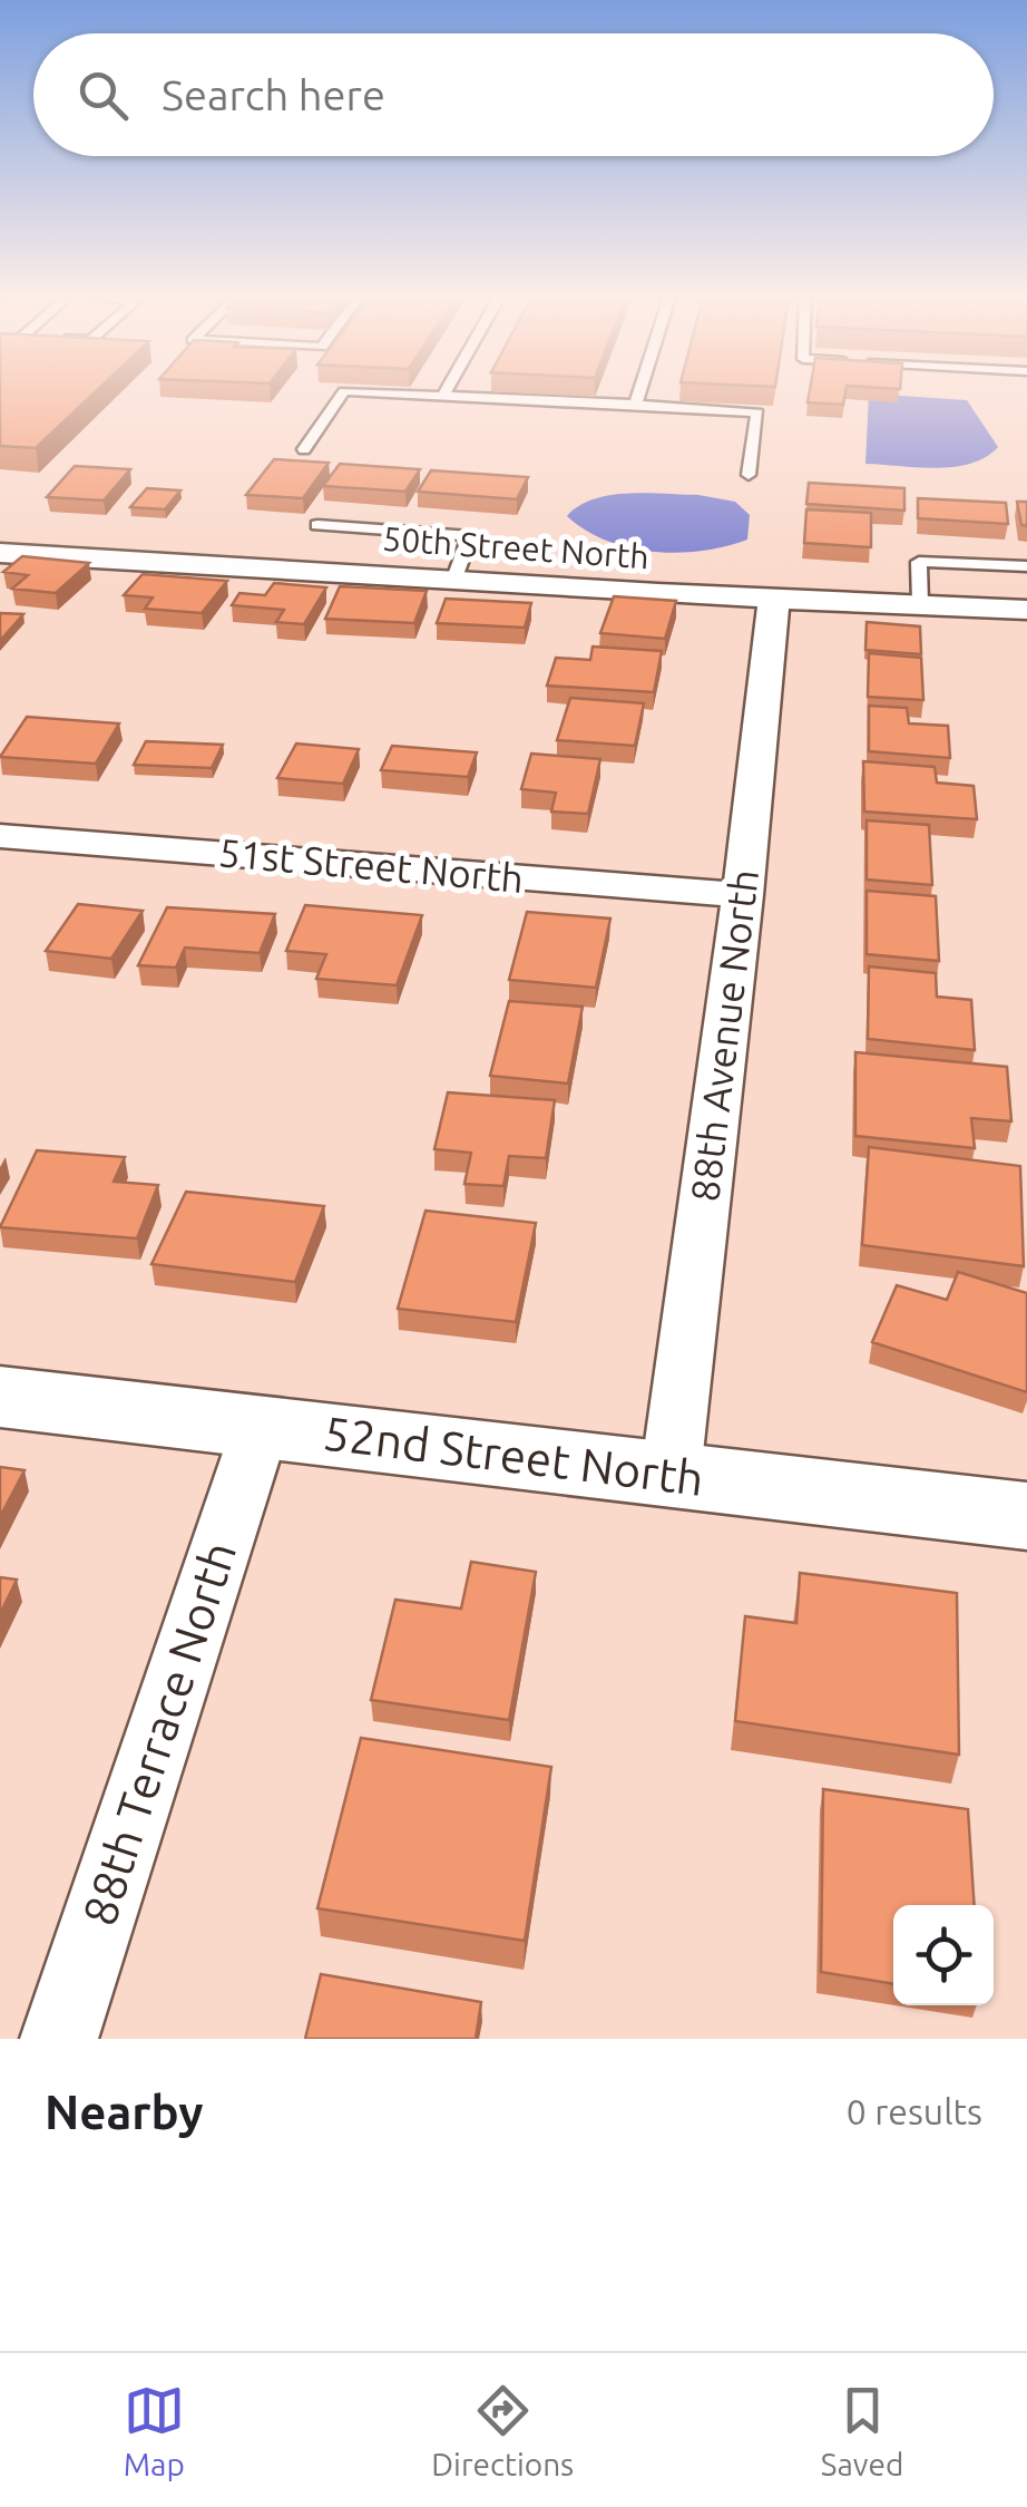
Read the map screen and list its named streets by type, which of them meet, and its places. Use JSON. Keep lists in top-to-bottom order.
{
  "streets": {
    "street": [
      "50th Street North",
      "51st Street North",
      "88th Avenue North",
      "52nd Street North",
      "88th Terrace North"
    ]
  },
  "crossings": [
    ["50th Street North", "88th Avenue North"],
    ["51st Street North", "88th Avenue North"],
    ["88th Avenue North", "52nd Street North"],
    ["52nd Street North", "88th Terrace North"]
  ],
  "page": {
    "search": "Search here",
    "heading": ["Nearby", "0 results"],
    "nav": ["Map", "Directions", "Saved"]
  }
}
